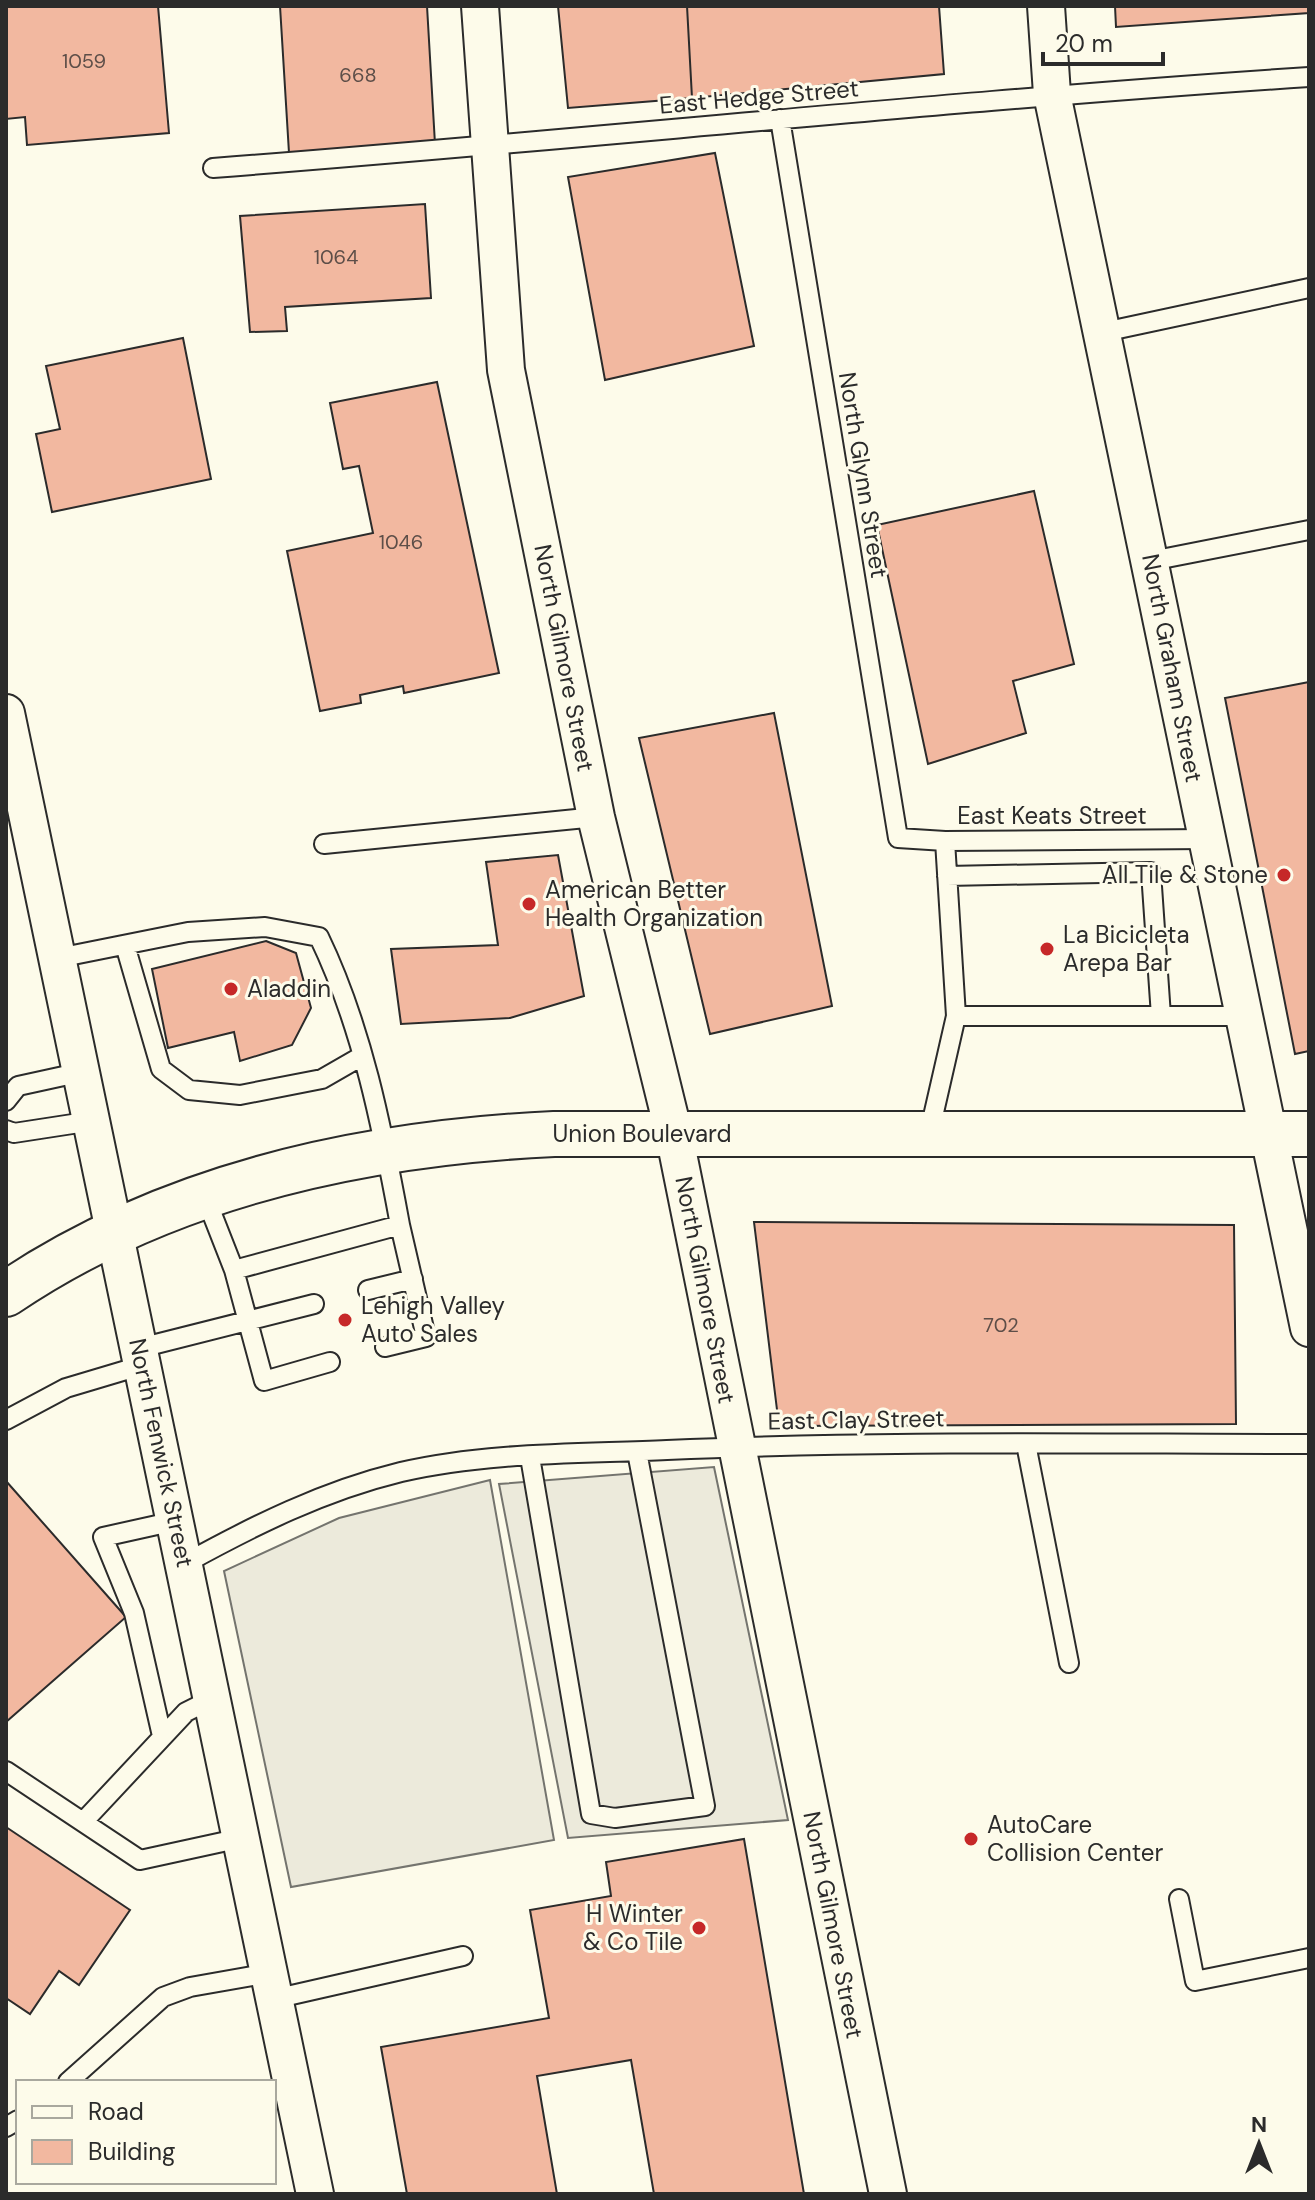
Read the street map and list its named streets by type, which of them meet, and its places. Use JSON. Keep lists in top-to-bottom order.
{
  "streets": {
    "main road": ["Union Boulevard"],
    "street": ["North Gilmore Street", "North Graham Street", "North Fenwick Street"],
    "lane": [
      "East Hedge Street",
      "North Glynn Street",
      "East Keats Street",
      "East Clay Street"
    ]
  },
  "crossings": [
    ["East Hedge Street", "North Glynn Street"],
    ["East Hedge Street", "North Gilmore Street"],
    ["East Hedge Street", "North Graham Street"],
    ["North Glynn Street", "East Keats Street"],
    ["North Gilmore Street", "Union Boulevard"],
    ["North Gilmore Street", "East Clay Street"],
    ["North Graham Street", "East Keats Street"],
    ["North Graham Street", "Union Boulevard"],
    ["Union Boulevard", "North Fenwick Street"],
    ["East Clay Street", "North Fenwick Street"]
  ],
  "places": [
    "All Tile & Stone",
    "American Better Health Organization",
    "La Bicicleta Arepa Bar",
    "Aladdin",
    "Lehigh Valley Auto Sales",
    "AutoCare Collision Center",
    "H Winter & Co Tile"
  ],
  "house_numbers": [
    "1059",
    "668",
    "1064",
    "1046",
    "702"
  ],
  "legend": ["Road", "Building"],
  "scale_bar": "20 m",
  "north": "top"
}
